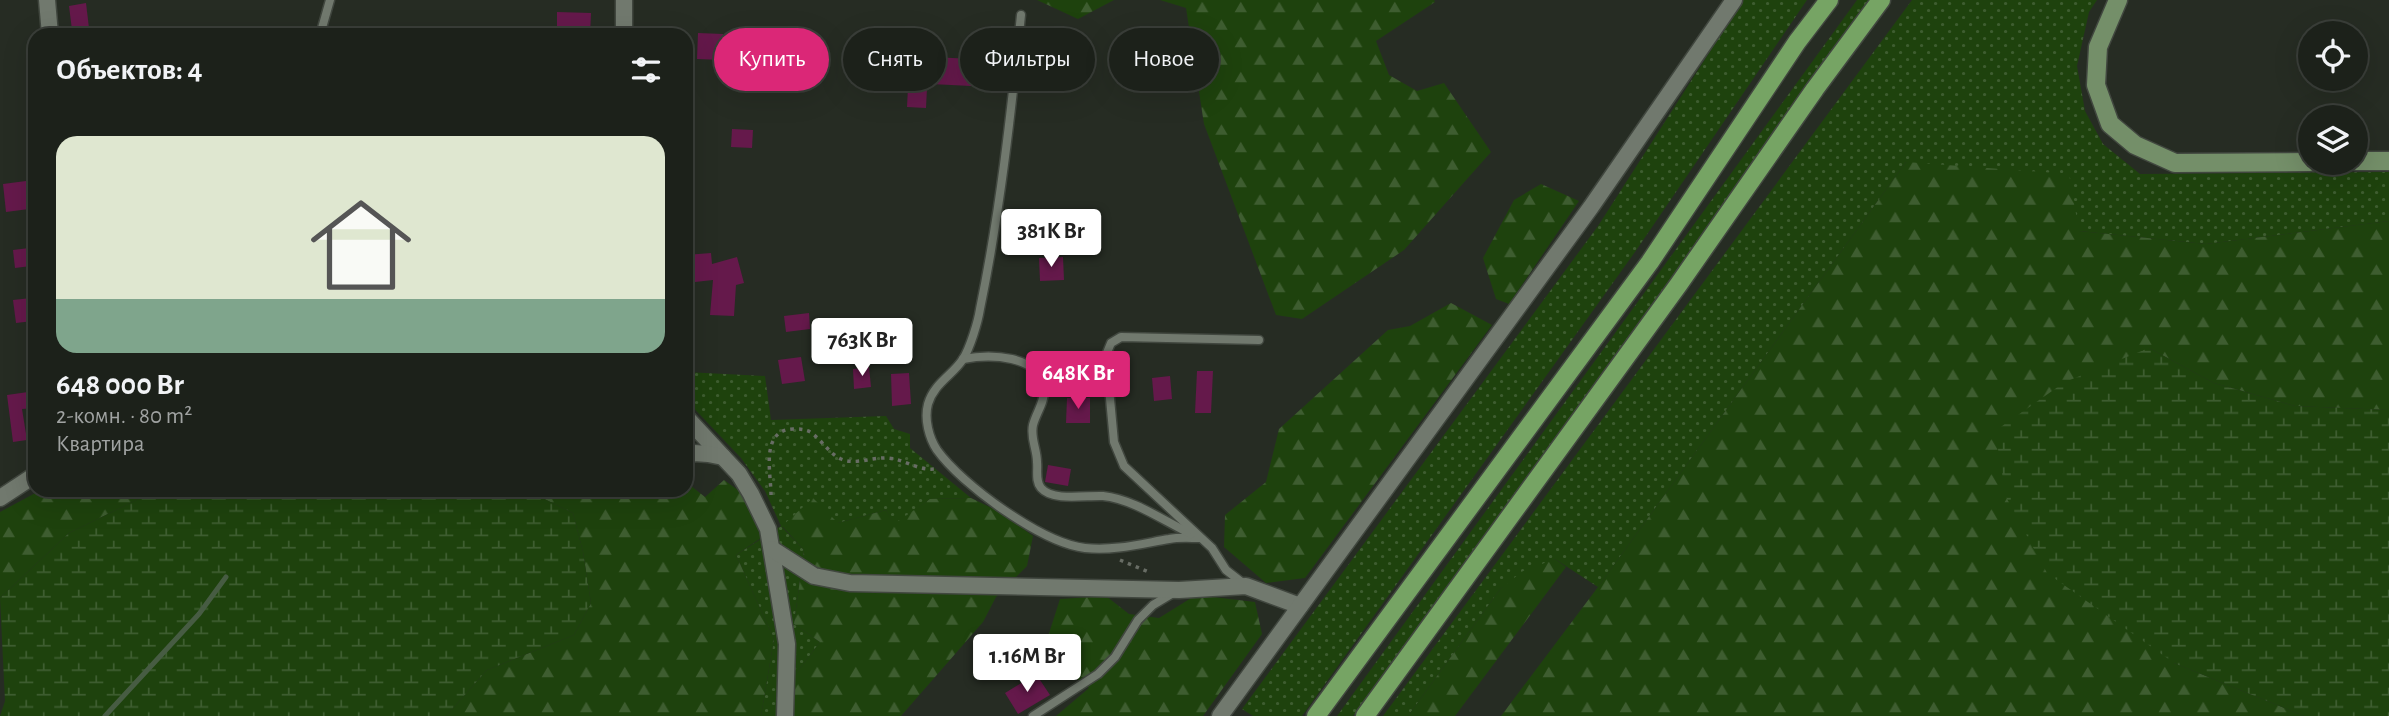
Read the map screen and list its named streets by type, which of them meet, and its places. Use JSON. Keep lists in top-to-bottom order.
{
  "page": {
    "chip": [
      "Купить",
      "Снять",
      "Фильтры",
      "Новое"
    ],
    "heading": "Объектов: 4",
    "list": [
      {
        "name": "648 000 Br",
        "note": "2-комн. · 80 m² · Квартира"
      }
    ],
    "price": [
      "381K Br",
      "763K Br",
      "648K Br",
      "1.16M Br"
    ]
  }
}
